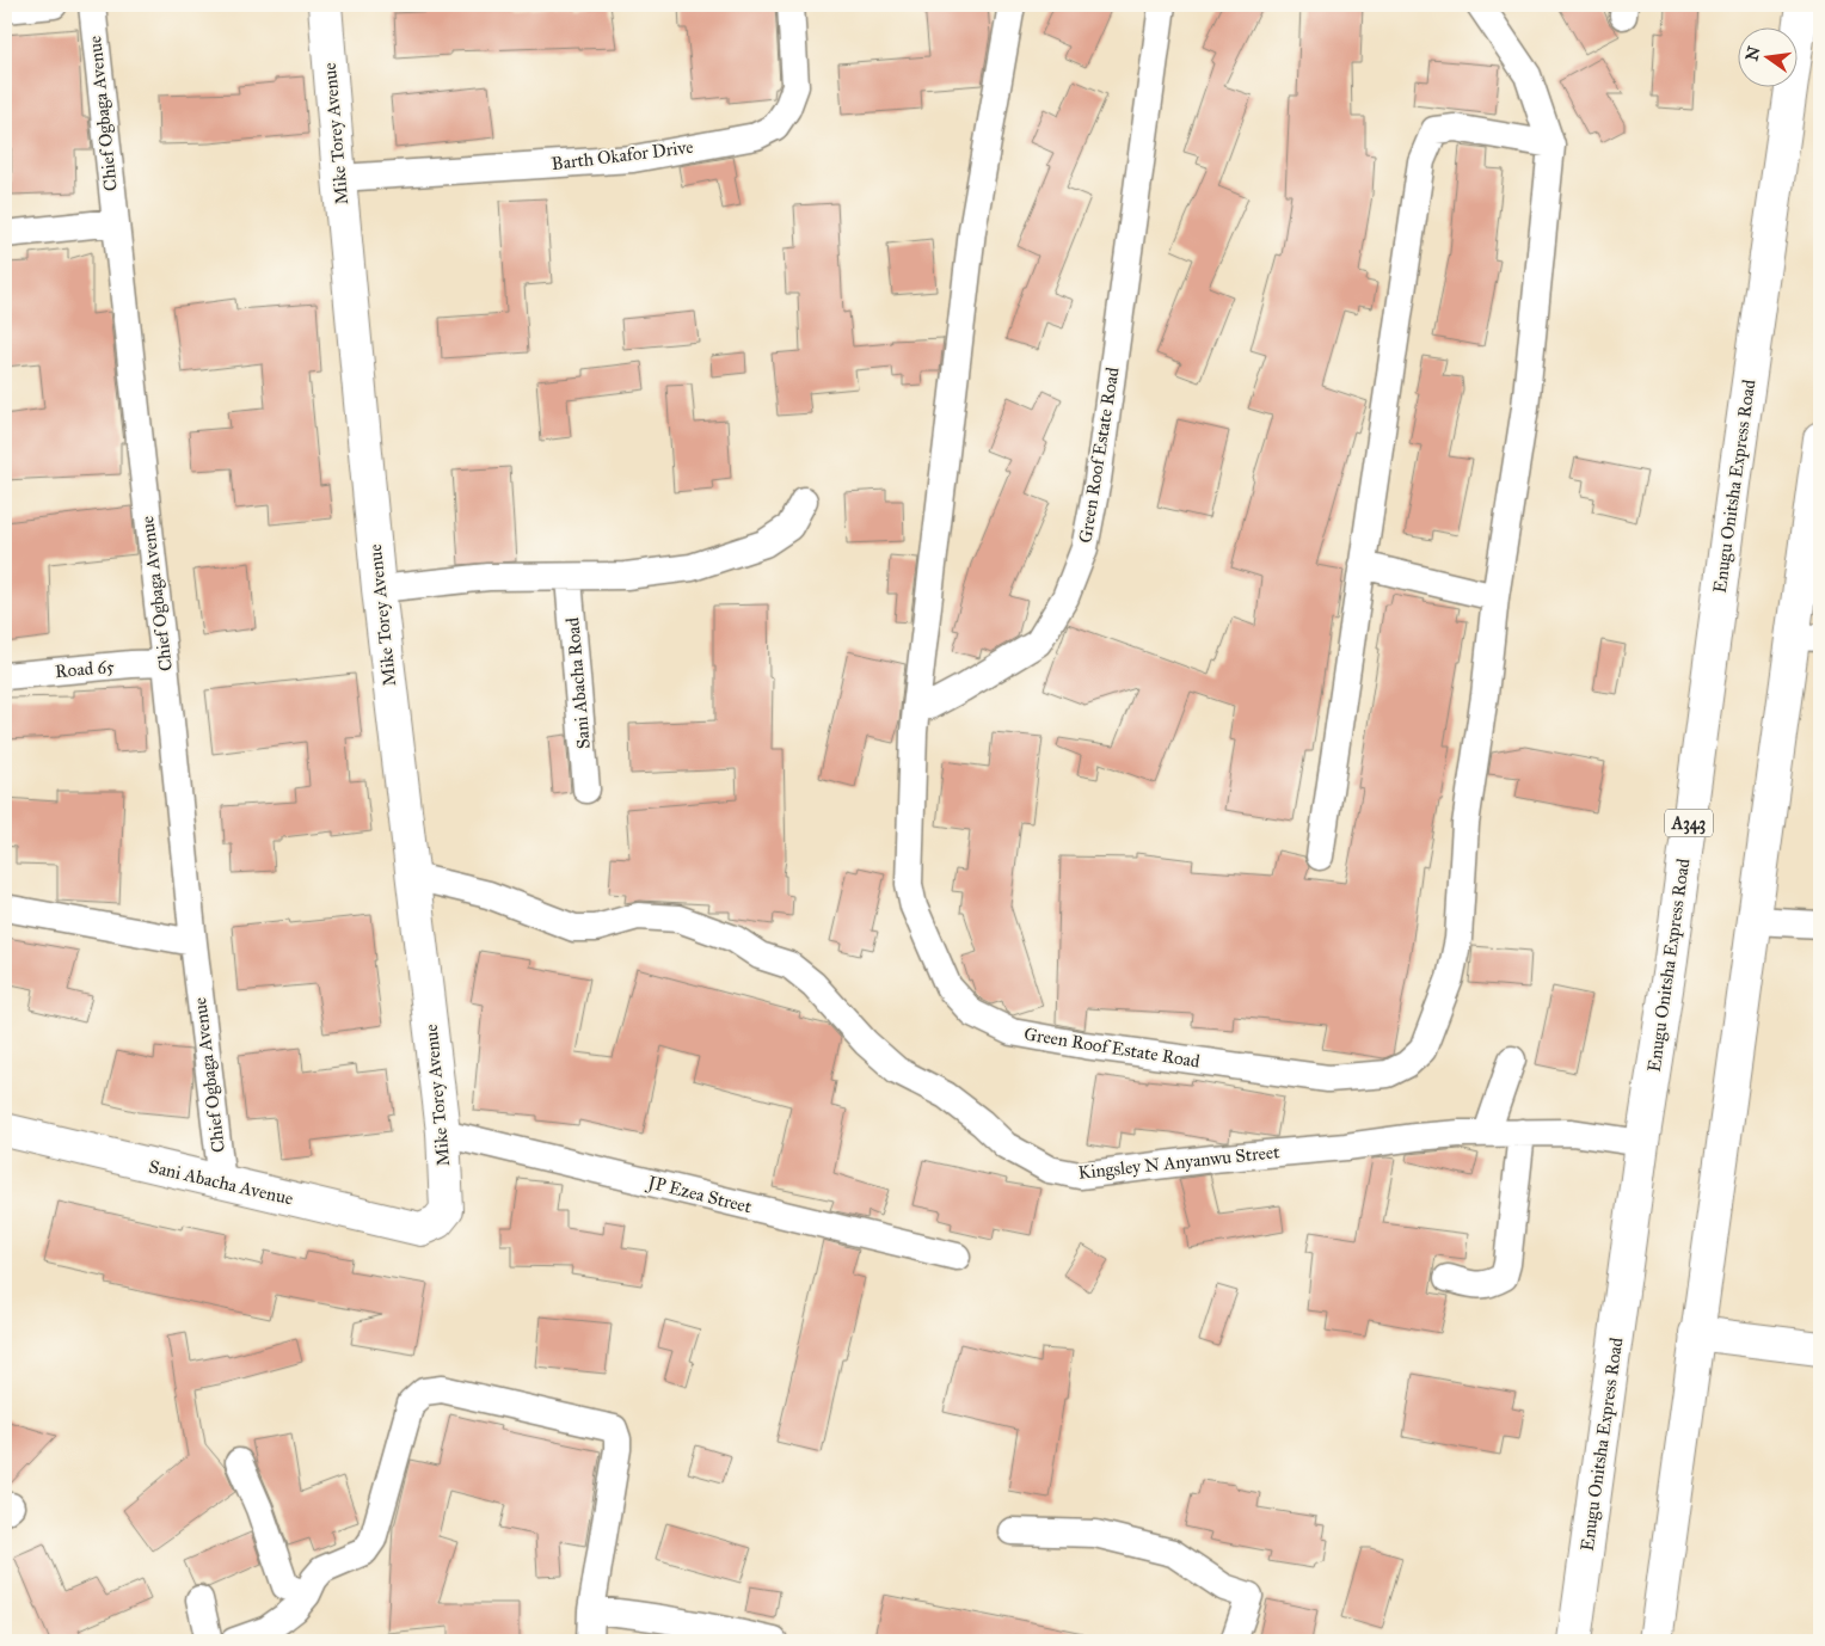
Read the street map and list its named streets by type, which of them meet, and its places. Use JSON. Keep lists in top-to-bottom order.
{
  "streets": {
    "main road": [
      "Mike Torey Avenue",
      "Enugu Onitsha Express Road",
      "A343",
      "Sani Abacha Avenue"
    ],
    "street": [
      "Chief Ogbaga Avenue",
      "Barth Okafor Drive",
      "Green Roof Estate Road",
      "Road 65",
      "Sani Abacha Road",
      "Kingsley N Anyanwu Street",
      "JP Ezea Street"
    ]
  },
  "crossings": [
    ["Chief Ogbaga Avenue", "Road 65"],
    ["Chief Ogbaga Avenue", "Sani Abacha Avenue"],
    ["Mike Torey Avenue", "Barth Okafor Drive"],
    ["Mike Torey Avenue", "Kingsley N Anyanwu Street"],
    ["Mike Torey Avenue", "Sani Abacha Avenue"],
    ["Mike Torey Avenue", "JP Ezea Street"],
    ["Enugu Onitsha Express Road", "Kingsley N Anyanwu Street"]
  ],
  "north": "left"
}
